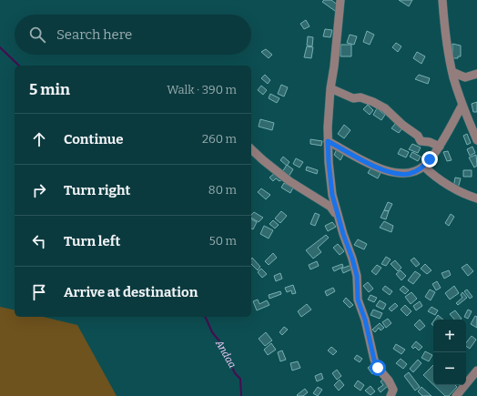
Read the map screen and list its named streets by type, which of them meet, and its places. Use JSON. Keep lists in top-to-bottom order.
{
  "water": ["Andaa"],
  "page": {
    "search": "Search here",
    "heading": ["5 min", "Walk · 390 m"],
    "list": [
      ["Continue", "260 m"],
      ["Turn right", "80 m"],
      ["Turn left", "50 m"],
      "Arrive at destination"
    ],
    "map_buttons": ["+", "−"]
  }
}
